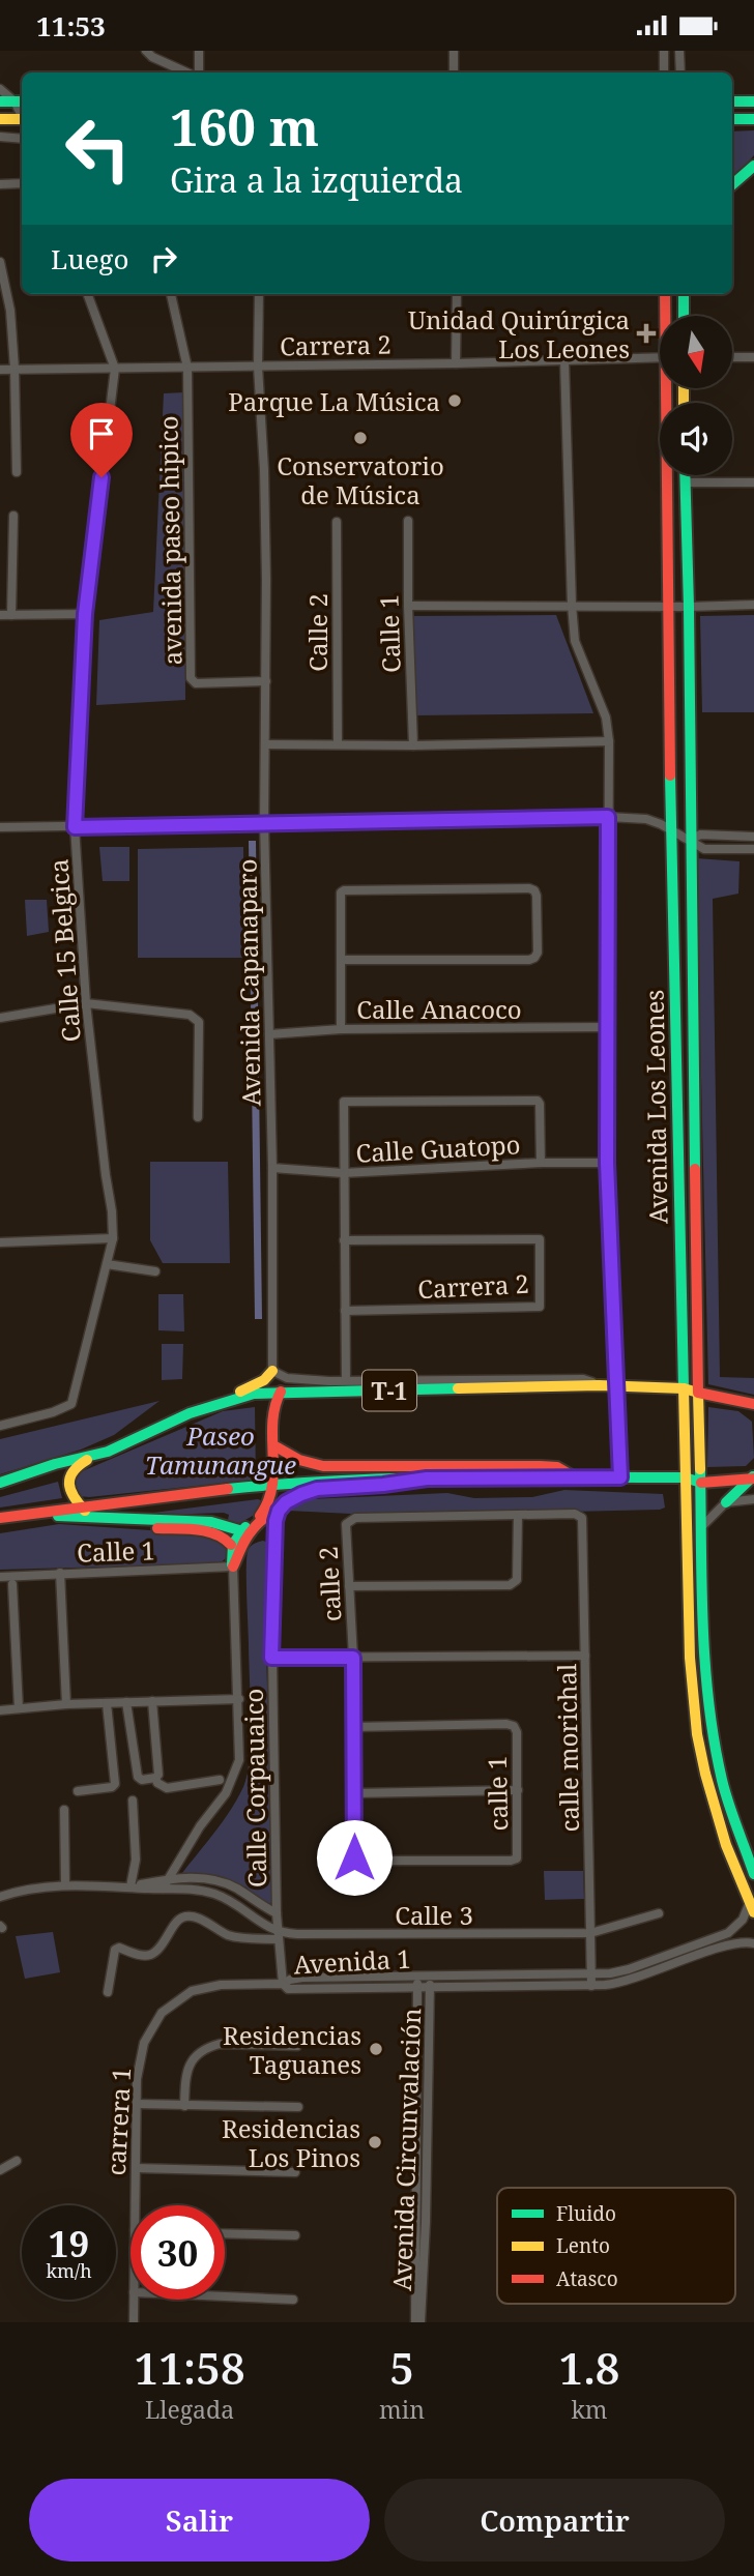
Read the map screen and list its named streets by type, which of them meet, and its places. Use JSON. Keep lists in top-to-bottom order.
{
  "streets": {
    "main road": ["Avenida Los Leones", "T-1"],
    "street": [
      "Carrera 2",
      "avenida paseo hipico",
      "Calle 2",
      "Calle 1",
      "Calle 15 Belgica",
      "Avenida Capanaparo",
      "Calle Anacoco",
      "Calle Guatopo",
      "calle 2",
      "calle morichal",
      "Calle Corpauaico",
      "calle 1",
      "Calle 3",
      "Avenida 1",
      "carrera 1",
      "Avenida Circunvalación"
    ]
  },
  "crossings": [
    ["Carrera 2", "avenida paseo hipico"],
    ["Carrera 2", "Calle 15 Belgica"],
    ["Carrera 2", "Avenida Capanaparo"],
    ["avenida paseo hipico", "Avenida Capanaparo"],
    ["Calle 1", "calle 1"],
    ["Avenida Capanaparo", "Calle Anacoco"],
    ["Avenida Capanaparo", "Calle Guatopo"],
    ["Avenida Los Leones", "T-1"],
    ["Avenida Los Leones", "Avenida 1"],
    ["calle 2", "calle morichal"],
    ["calle 2", "calle 1"],
    ["calle morichal", "Calle 3"],
    ["calle morichal", "Avenida 1"],
    ["Calle Corpauaico", "Calle 3"],
    ["Calle Corpauaico", "Avenida 1"],
    ["Calle Corpauaico", "carrera 1"],
    ["Avenida 1", "carrera 1"],
    ["Avenida 1", "Avenida Circunvalación"]
  ],
  "parks": ["Paseo Tamunangue"],
  "places": {
    "health": ["Unidad Quirúrgica Los Leones"],
    "other": [
      "Parque La Música",
      "Conservatorio de Música",
      "Residencias Taguanes",
      "Residencias Los Pinos"
    ]
  },
  "legend": ["Fluido", "Lento", "Atasco"],
  "north": "bottom",
  "page": {
    "status": "11:53",
    "turn": ["160 m", "Gira a la izquierda"],
    "then": "Luego",
    "speed": "19 km/h",
    "limit": "30",
    "eta": [
      "11:58",
      "Llegada",
      "5",
      "min",
      "1.8",
      "km"
    ],
    "buttons": ["Salir", "Compartir"]
  }
}
